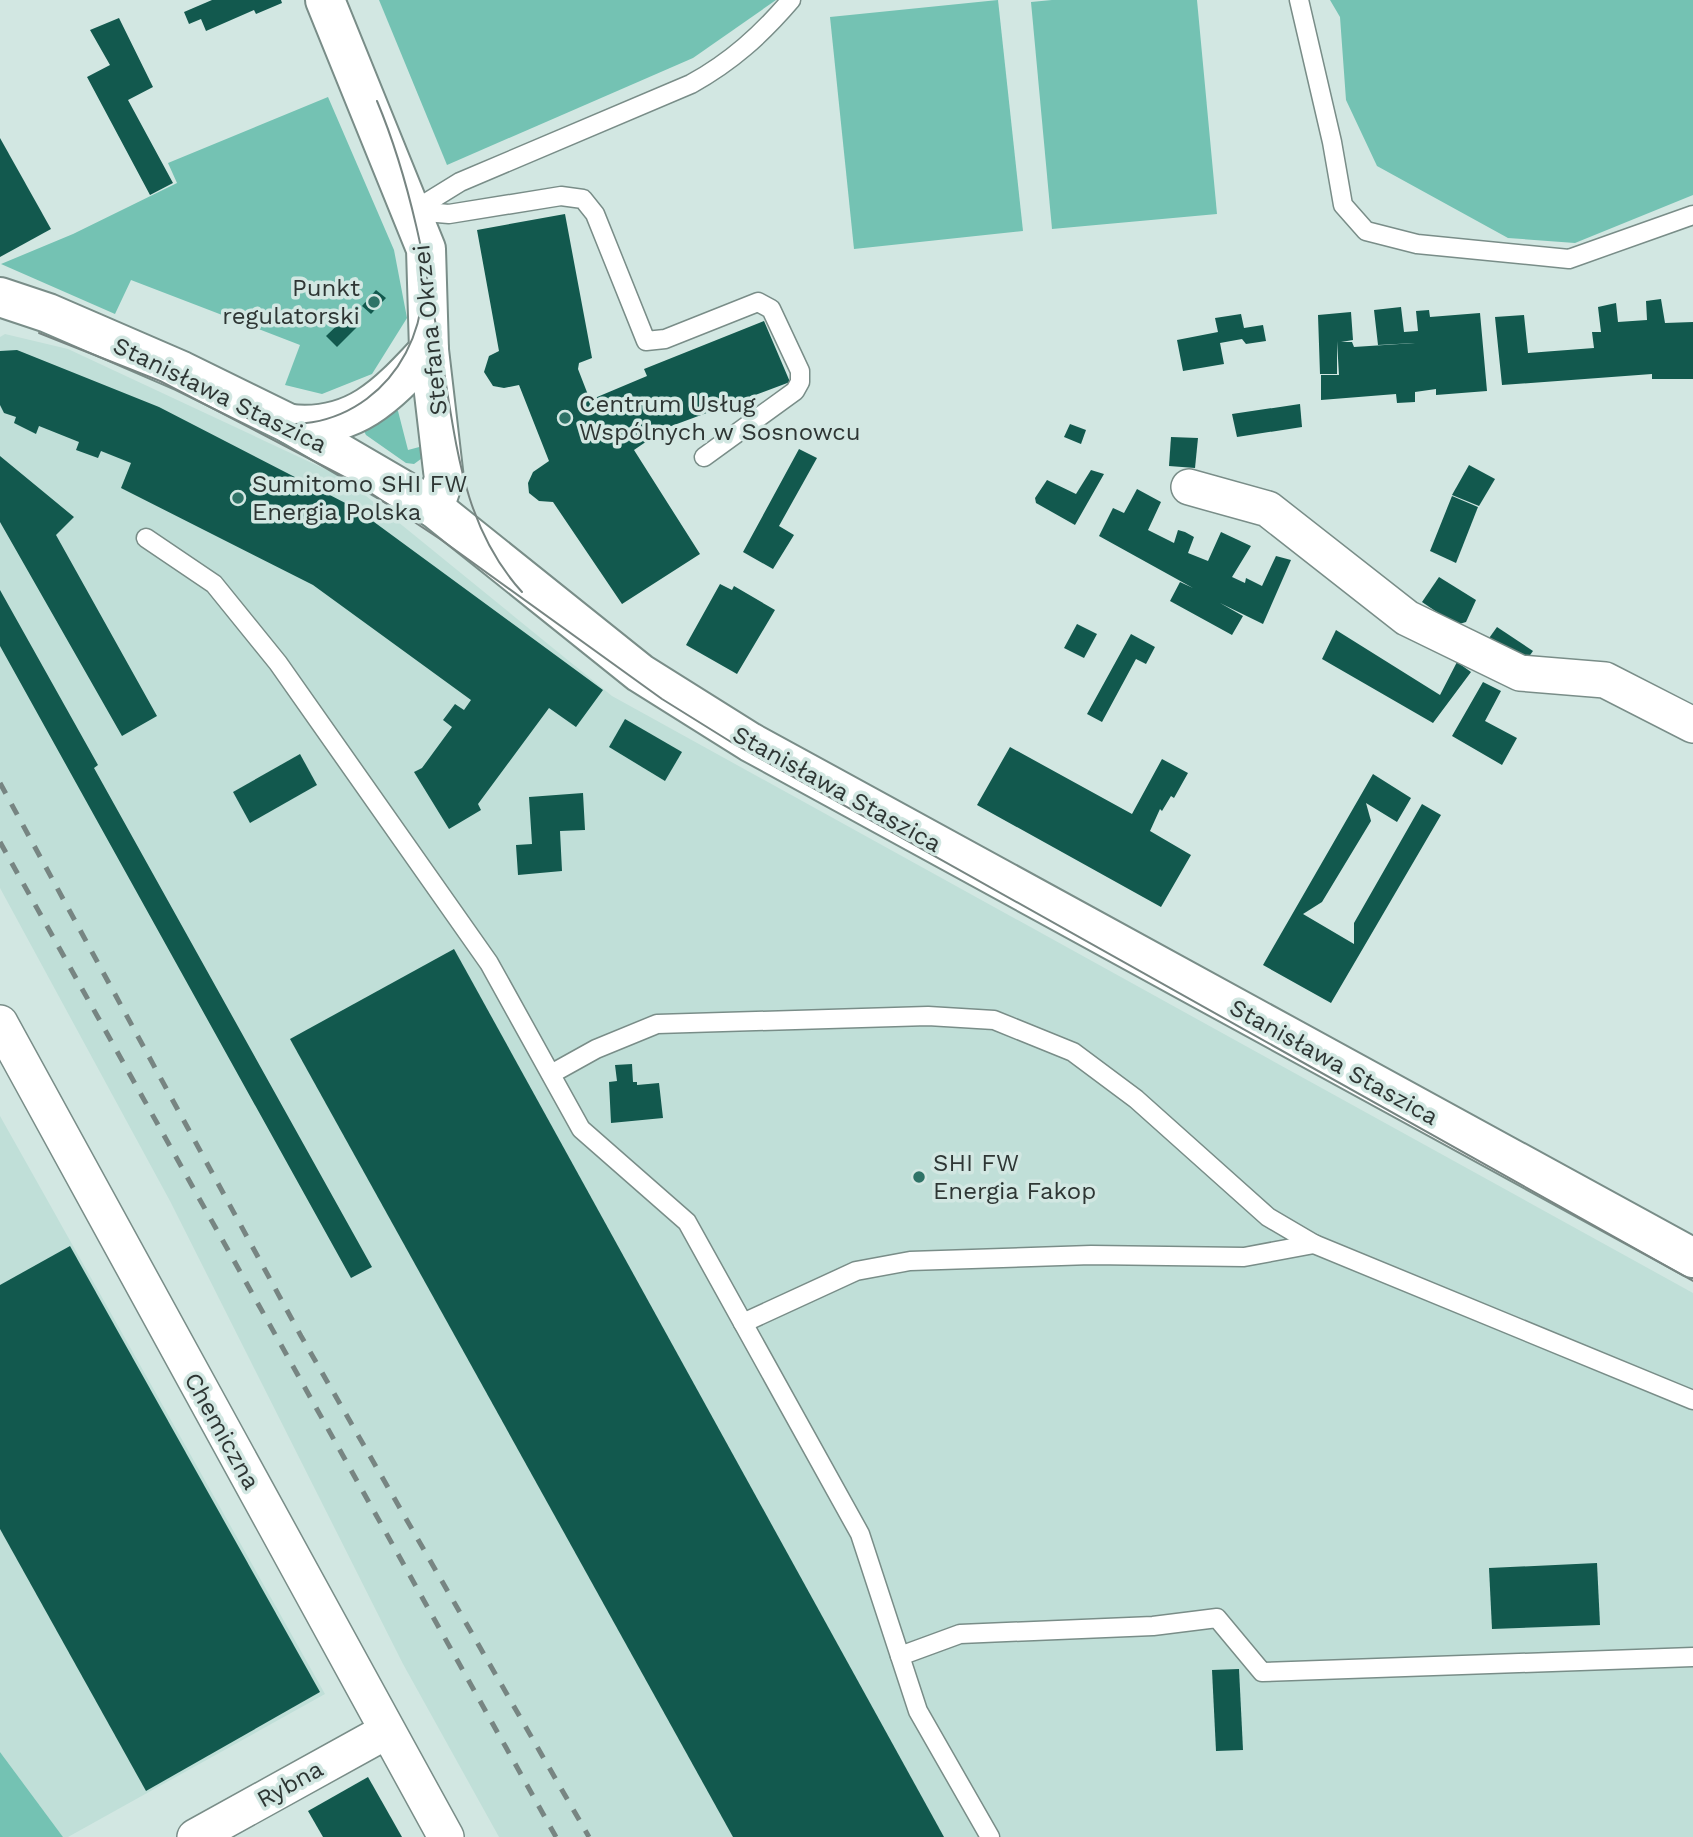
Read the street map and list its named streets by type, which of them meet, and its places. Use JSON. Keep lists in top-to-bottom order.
{
  "streets": {
    "street": [
      "Stefana Okrzei",
      "Stanisława Staszica",
      "Chemiczna",
      "Rybna"
    ]
  },
  "crossings": [
    ["Stefana Okrzei", "Stanisława Staszica"],
    ["Chemiczna", "Rybna"]
  ],
  "places": [
    "Punkt regulatorski",
    "Centrum Usług Wspólnych w Sosnowcu",
    "Sumitomo SHI FW Energia Polska",
    "SHI FW Energia Fakop"
  ]
}
